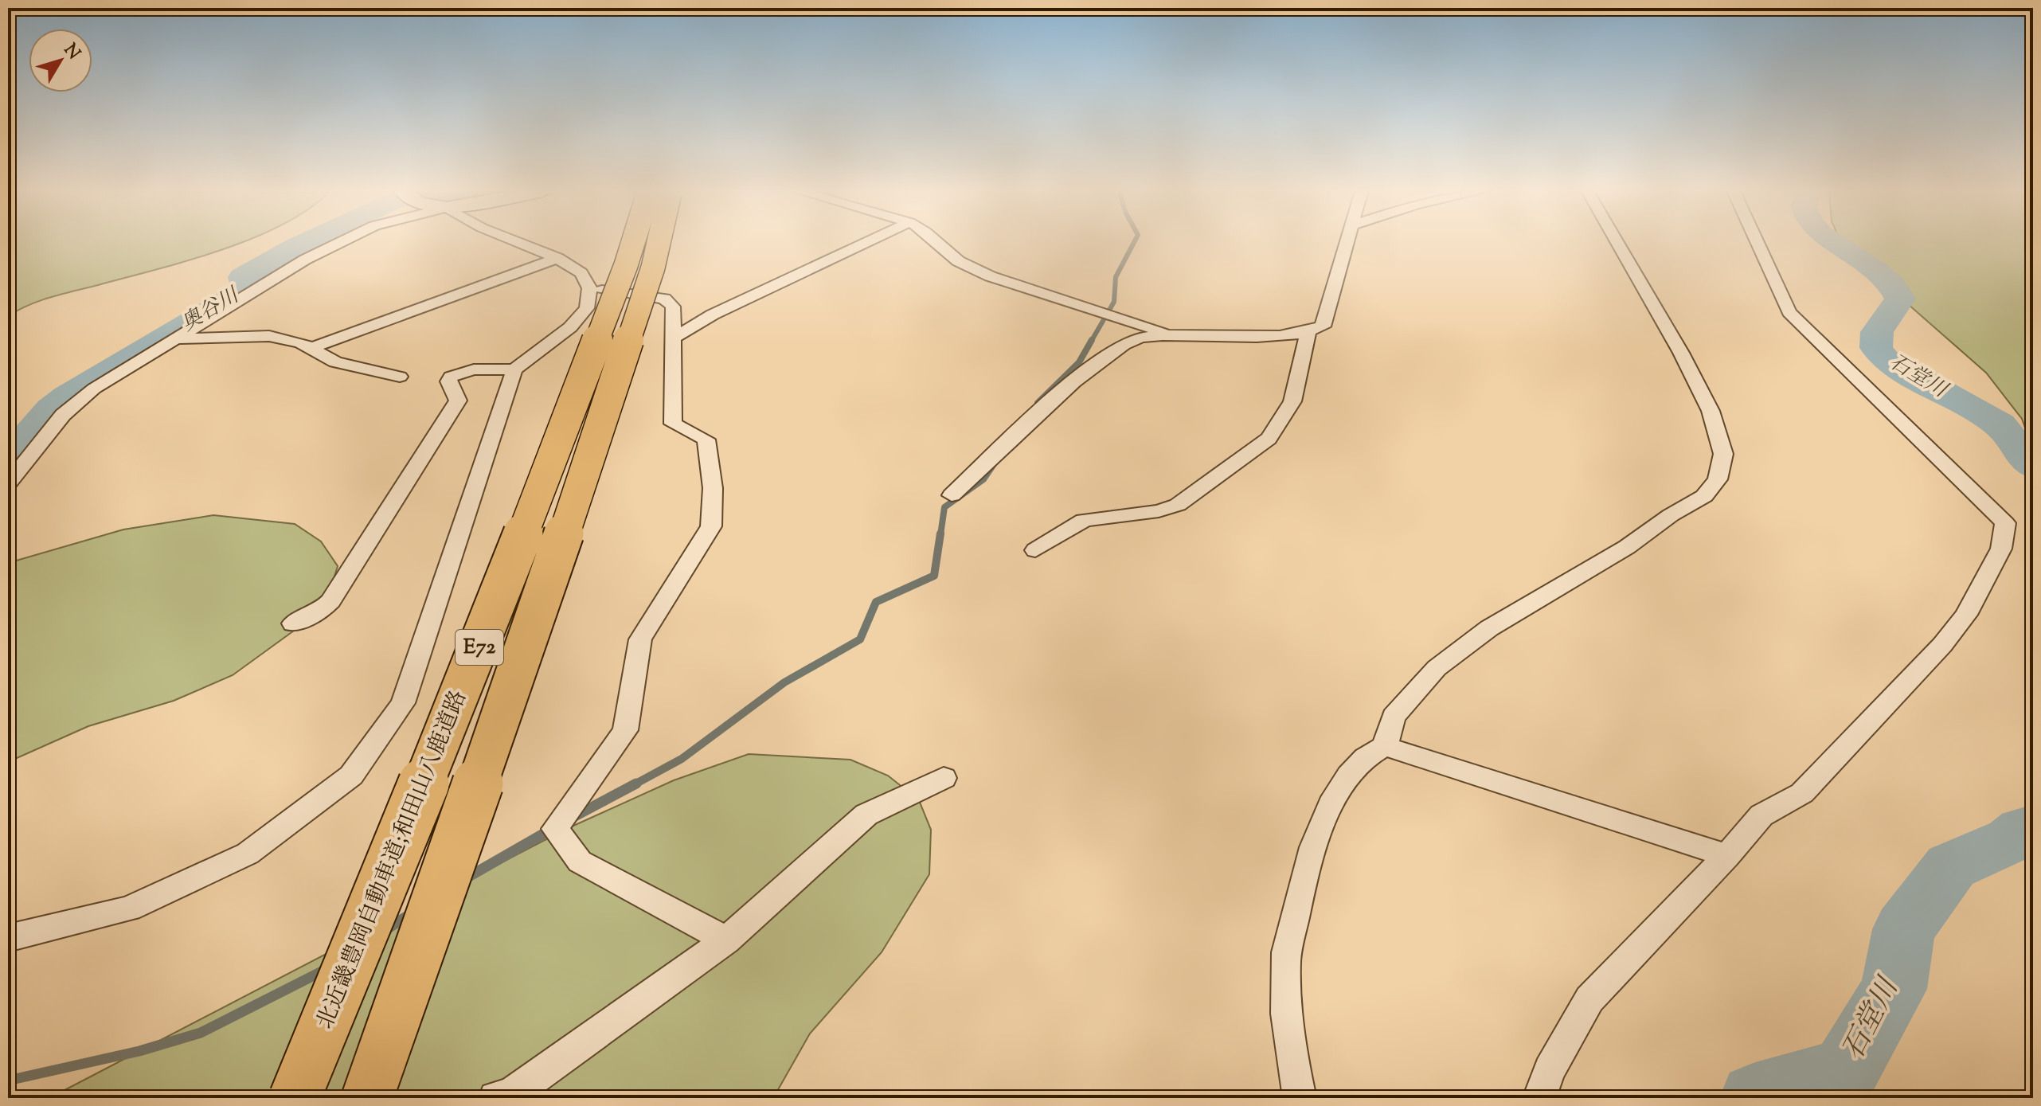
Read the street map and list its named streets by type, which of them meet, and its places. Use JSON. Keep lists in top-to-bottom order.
{
  "streets": {
    "highway": ["E72", "北近畿豊岡自動車道;和田山八鹿道路"]
  },
  "water": ["奥谷川", "石堂川"],
  "north": "top right"
}
